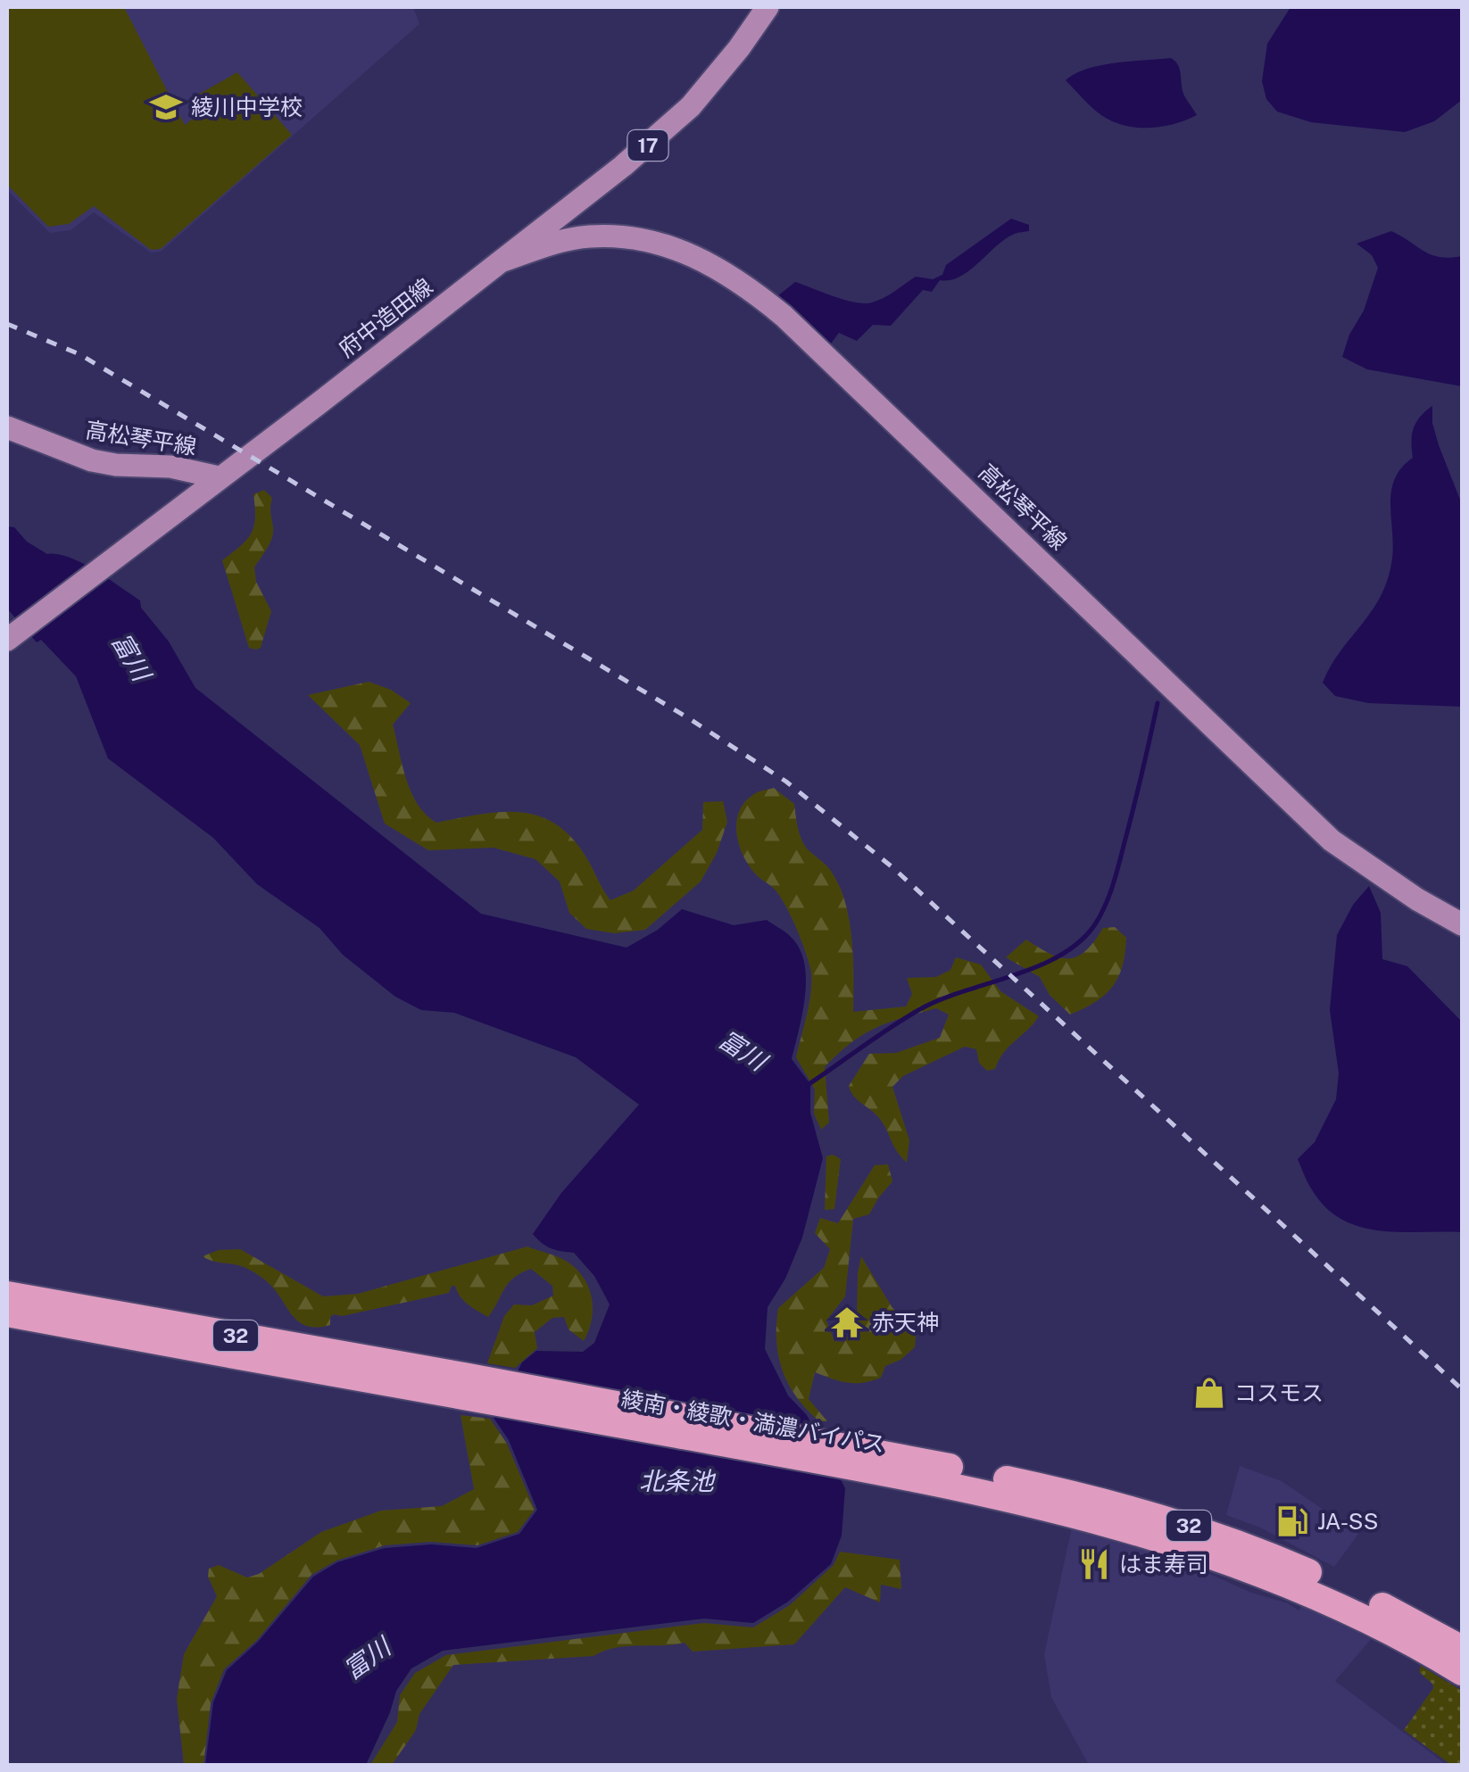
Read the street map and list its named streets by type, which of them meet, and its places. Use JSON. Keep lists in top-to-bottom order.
{
  "streets": {
    "highway": ["32", "綾南・綾歌・満濃バイパス"],
    "main road": ["17", "府中造田線", "高松琴平線"]
  },
  "crossings": [
    ["府中造田線", "高松琴平線"]
  ],
  "water": ["富川", "北条池"],
  "places": {
    "school or university": ["綾川中学校"],
    "temple": ["赤天神"],
    "shop": ["コスモス"],
    "fuel station": ["JA-SS"],
    "restaurant": ["はま寿司"]
  }
}
